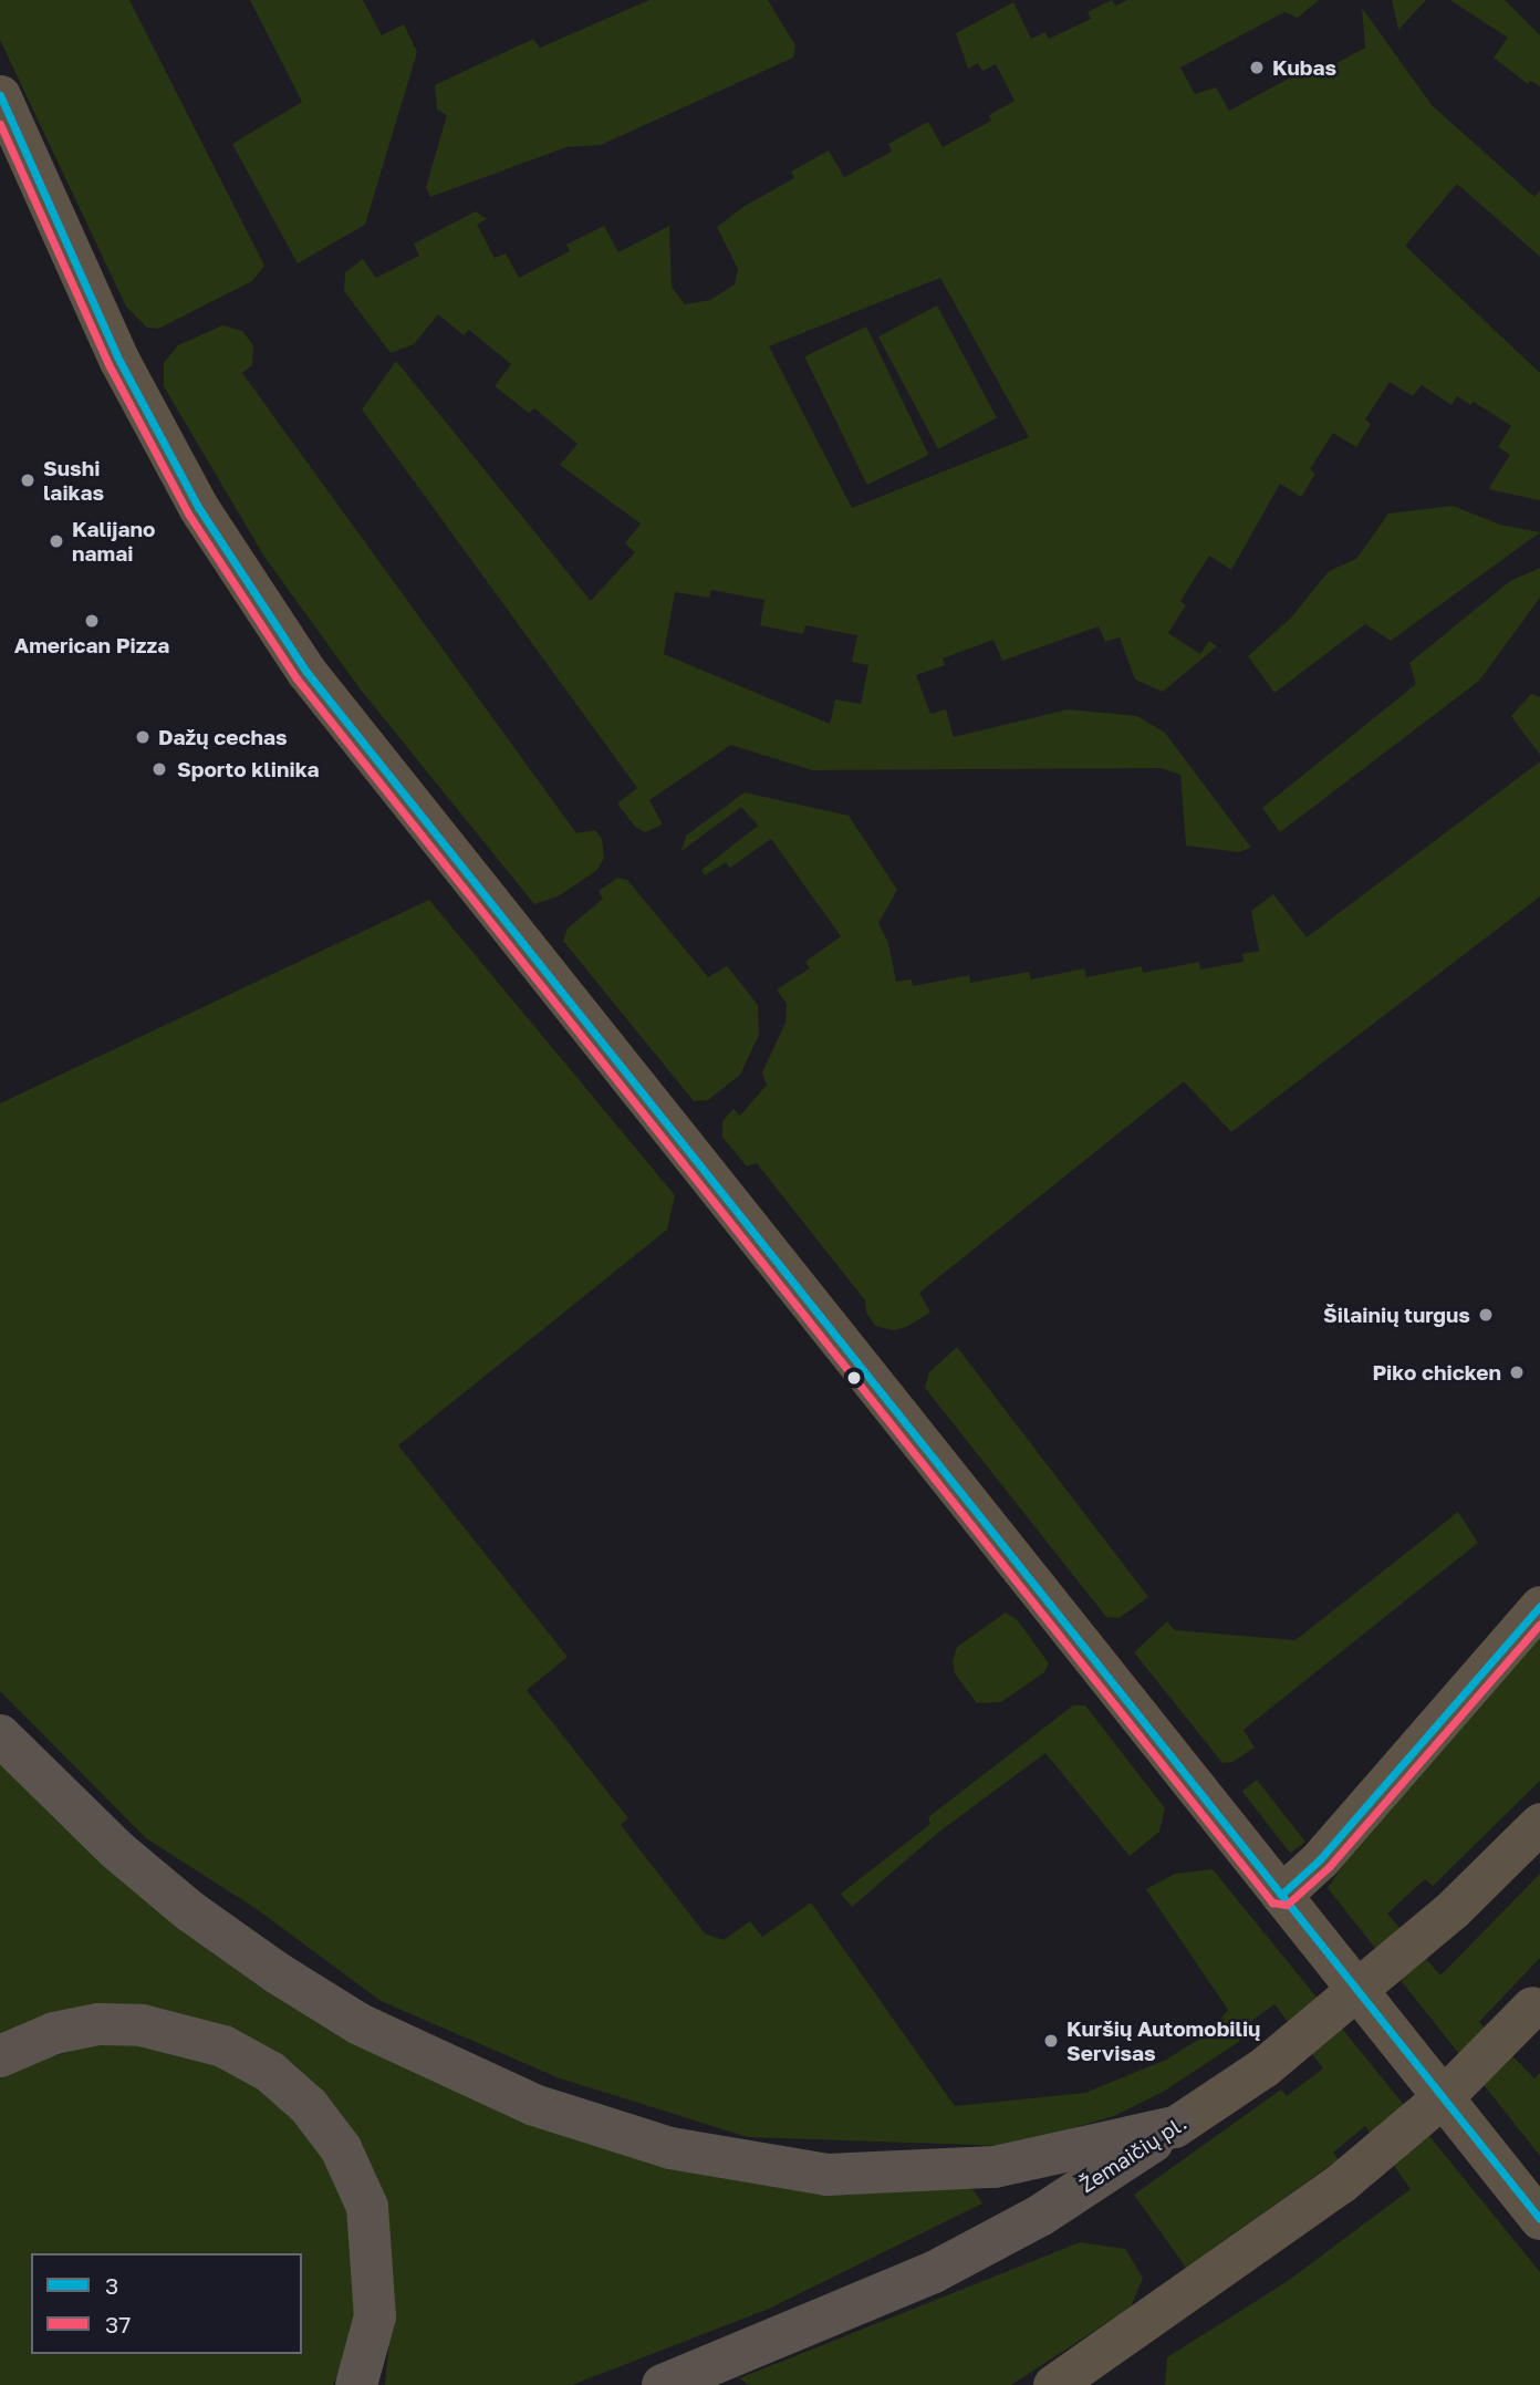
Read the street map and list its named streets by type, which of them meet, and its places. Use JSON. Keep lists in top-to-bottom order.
{
  "streets": {
    "highway": ["Žemaičių pl."]
  },
  "places": [
    "Kubas",
    "Sushi laikas",
    "Kalijano namai",
    "American Pizza",
    "Dažų cechas",
    "Sporto klinika",
    "Šilainių turgus",
    "Piko chicken",
    "Kuršių Automobilių Servisas"
  ],
  "lines": ["transit line 3", "transit line 37"],
  "legend": ["3", "37"]
}
